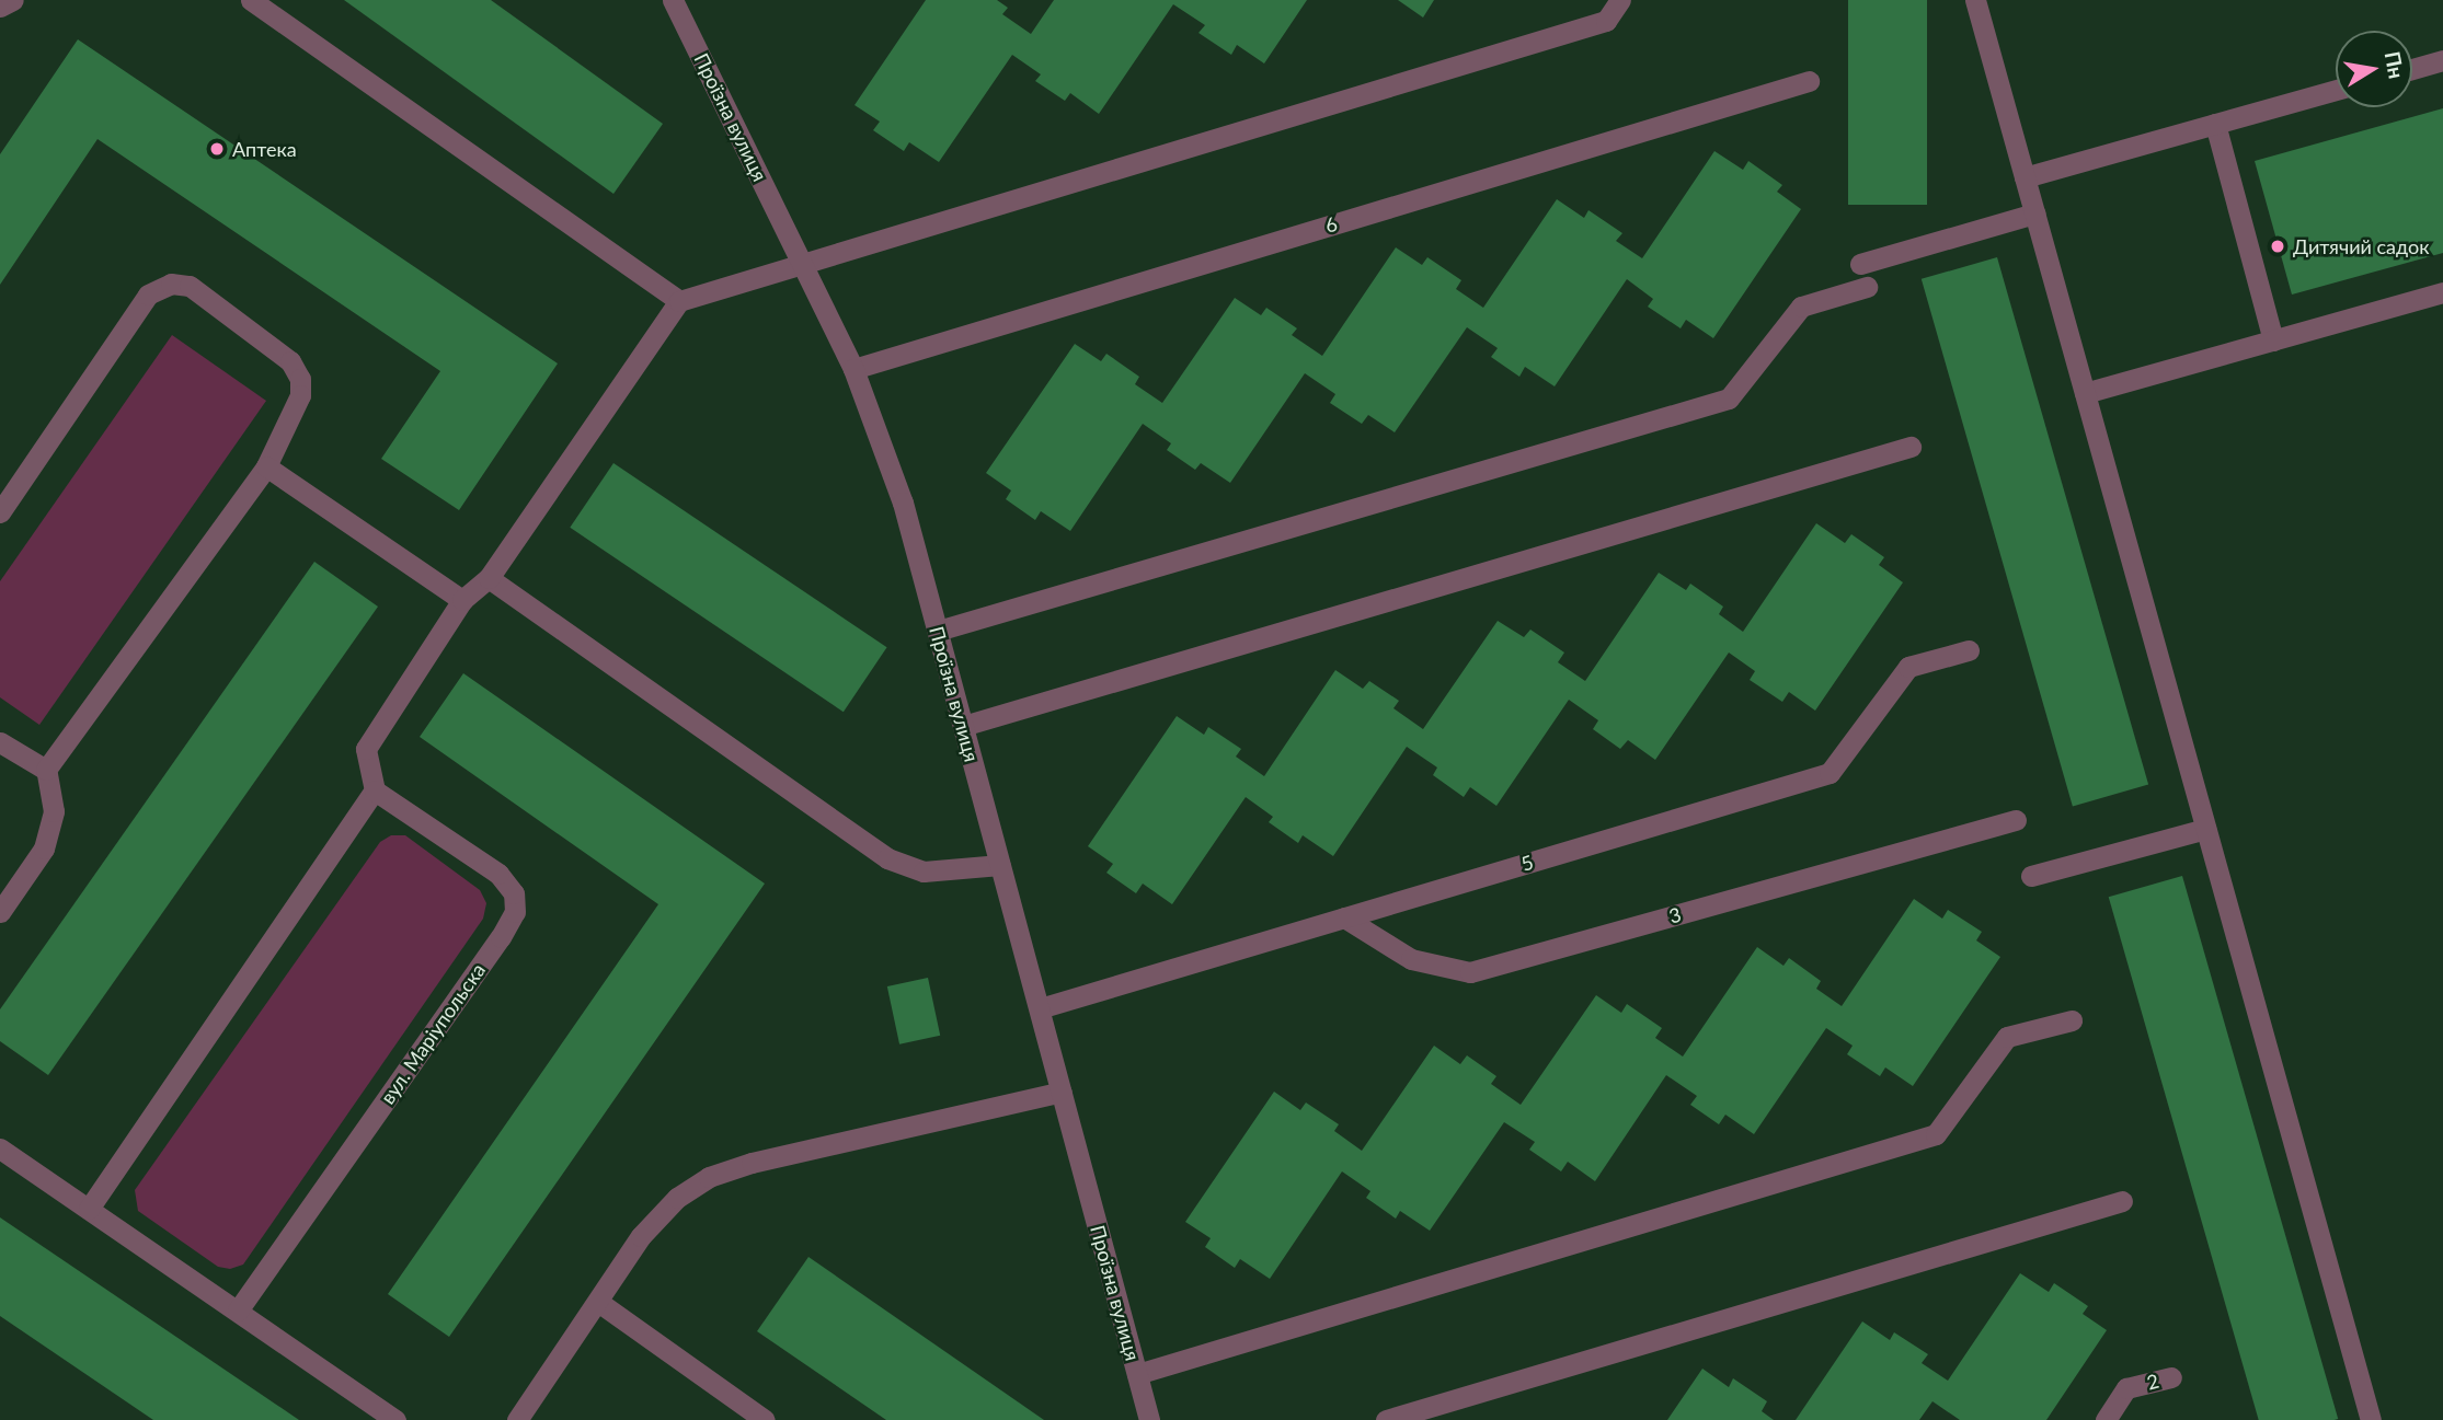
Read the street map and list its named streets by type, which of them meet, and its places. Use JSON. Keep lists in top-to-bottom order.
{
  "streets": {
    "street": [
      "Проїзна вулиця",
      "6",
      "5",
      "3",
      "вул. Маріупольска",
      "2"
    ]
  },
  "crossings": [
    ["Проїзна вулиця", "6"],
    ["Проїзна вулиця", "5"],
    ["5", "3"]
  ],
  "places": ["Аптека", "Дитячий садок"],
  "north": "right"
}
